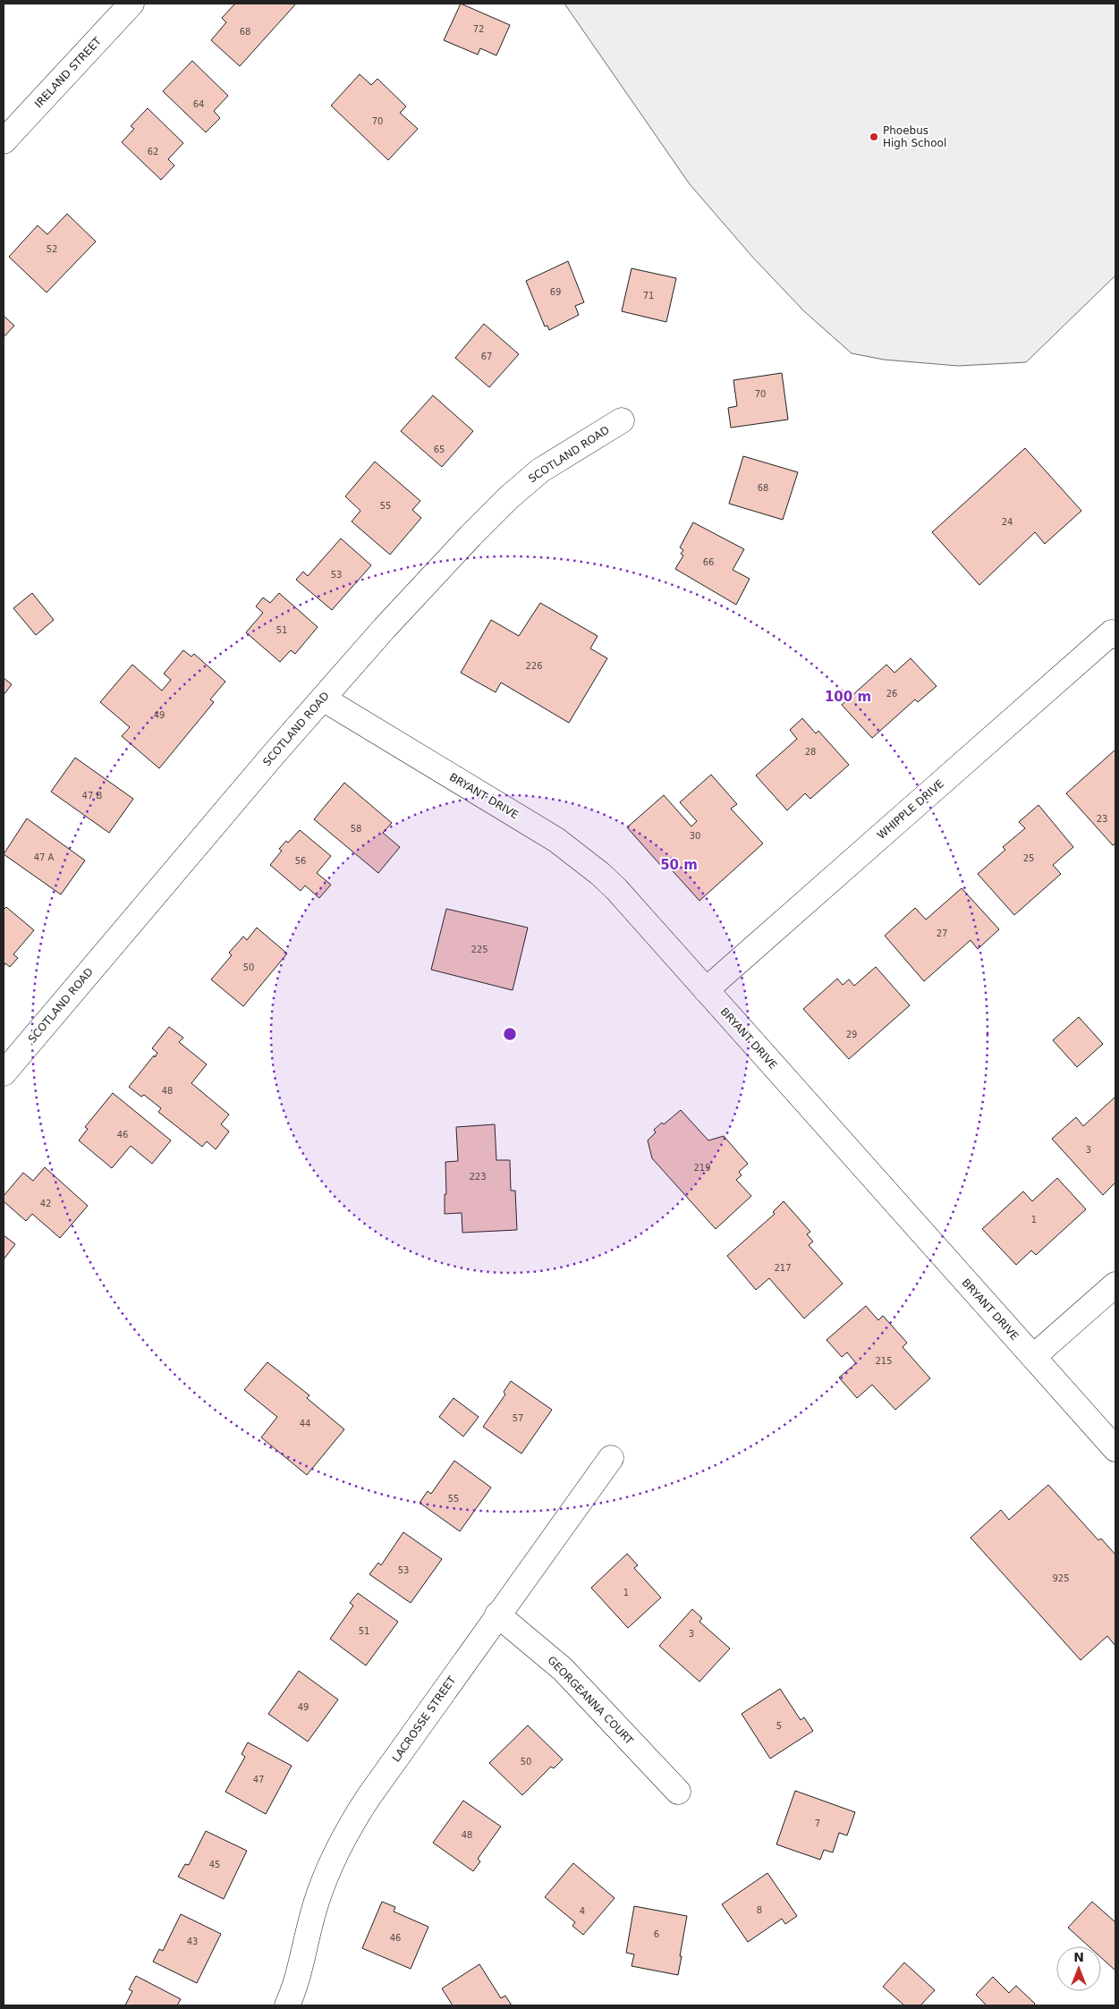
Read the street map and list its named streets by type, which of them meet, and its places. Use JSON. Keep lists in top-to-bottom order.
{
  "streets": {
    "street": [
      "IRELAND STREET",
      "SCOTLAND ROAD",
      "BRYANT DRIVE",
      "WHIPPLE DRIVE",
      "GEORGEANNA COURT",
      "LACROSSE STREET"
    ]
  },
  "crossings": [
    ["SCOTLAND ROAD", "BRYANT DRIVE"],
    ["BRYANT DRIVE", "WHIPPLE DRIVE"],
    ["GEORGEANNA COURT", "LACROSSE STREET"]
  ],
  "places": ["Phoebus High School"],
  "house_numbers": [
    "72",
    "68",
    "64",
    "70",
    "62",
    "52",
    "69",
    "71",
    "67",
    "70",
    "65",
    "68",
    "55",
    "24",
    "66",
    "53",
    "51",
    "226",
    "26",
    "49",
    "28",
    "47 B",
    "23",
    "58",
    "30",
    "47 A",
    "25",
    "56",
    "27",
    "225",
    "50",
    "29",
    "48",
    "46",
    "3",
    "219",
    "223",
    "42",
    "1",
    "217",
    "215",
    "57",
    "44",
    "55",
    "53",
    "925",
    "1",
    "51",
    "3",
    "49",
    "5",
    "50",
    "47",
    "7",
    "48",
    "45",
    "8",
    "4",
    "6",
    "46",
    "43"
  ],
  "north": "top",
  "rings": ["100 m", "50 m"]
}
